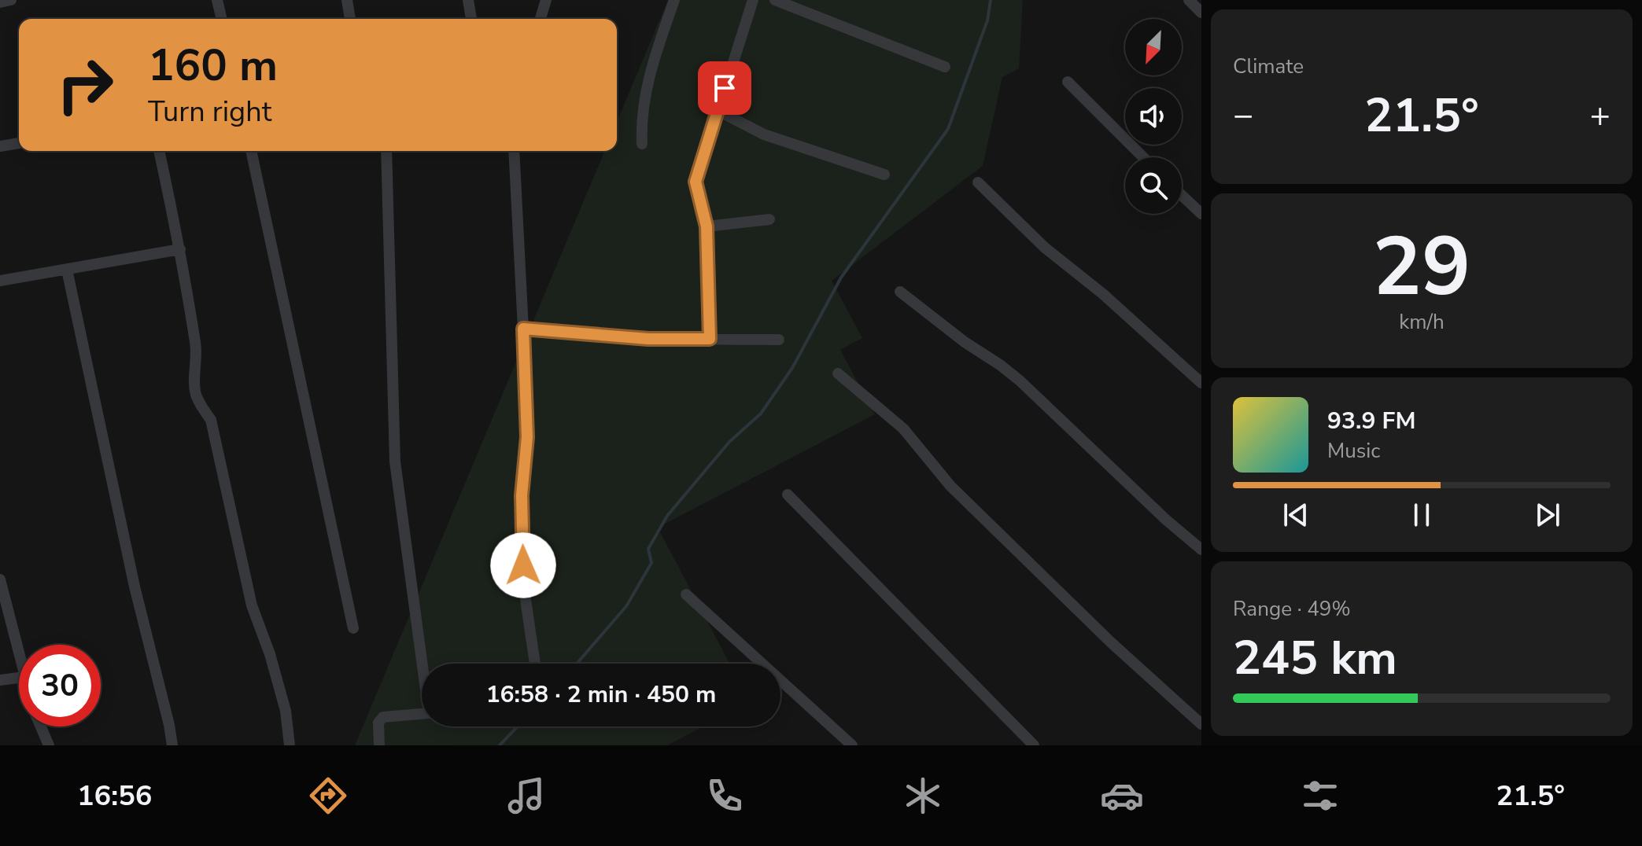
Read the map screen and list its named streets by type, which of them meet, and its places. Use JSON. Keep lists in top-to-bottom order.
{
  "north": "bottom left",
  "page": {
    "tile": [
      "Climate",
      ["29", "km/h"],
      ["Range · 49%", "245 km"]
    ],
    "turn": ["160 m", "Turn right"],
    "heat": ["−", "21.5°", "+"],
    "song": ["93.9 FM", "Music"],
    "limit": "30",
    "trip": "16:58 · 2 min · 450 m",
    "tabs": ["16:56", "21.5°"]
  }
}
